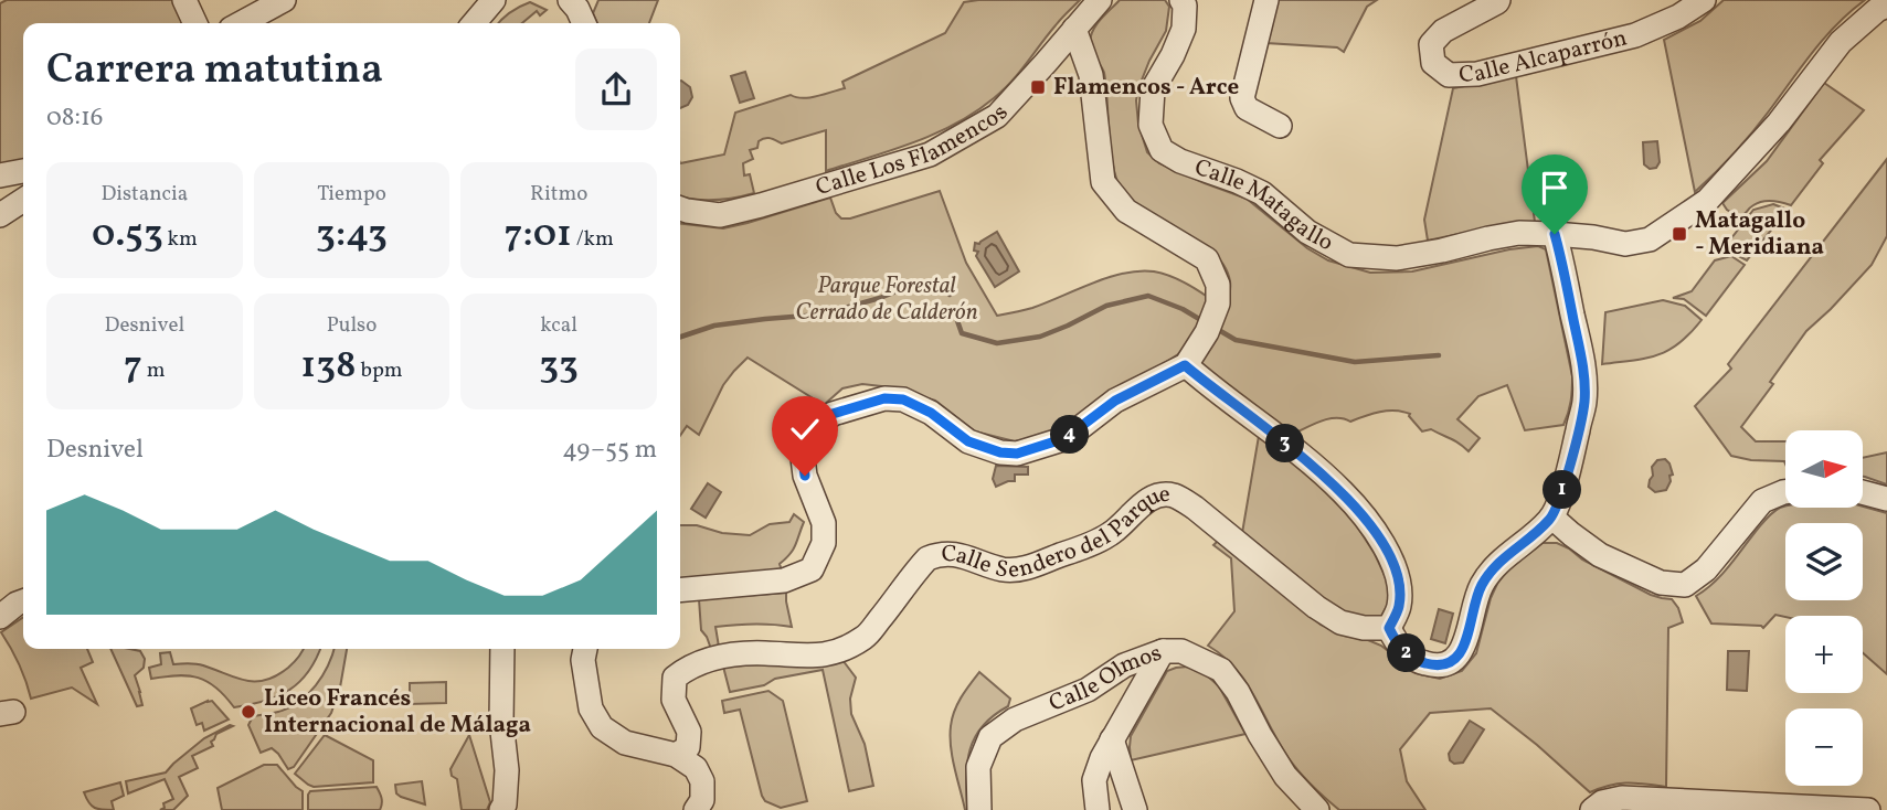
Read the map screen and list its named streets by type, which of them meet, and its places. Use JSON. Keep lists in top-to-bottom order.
{
  "streets": {
    "street": [
      "Calle Alcaparrón",
      "Calle Los Flamencos",
      "Calle Matagallo",
      "Calle Sendero del Parque",
      "Calle Olmos"
    ]
  },
  "parks": ["Parque Forestal Cerrado de Calderón"],
  "places": {
    "transit": ["Flamencos - Arce", "Matagallo - Meridiana"],
    "other": ["Liceo Francés Internacional de Málaga"]
  },
  "north": "right",
  "page": {
    "heading": ["Carrera matutina", "08:16"],
    "stats": [
      ["Distancia", "0.53 km"],
      ["Tiempo", "3:43"],
      ["Ritmo", "7:01 /km"],
      ["Desnivel", "7 m"],
      ["Pulso", "138 bpm"],
      ["kcal", "33"]
    ],
    "pins": [
      "4",
      "3",
      "1",
      "2"
    ],
    "chart": ["Desnivel", "49–55 m"],
    "map_buttons": ["+", "−"]
  }
}
